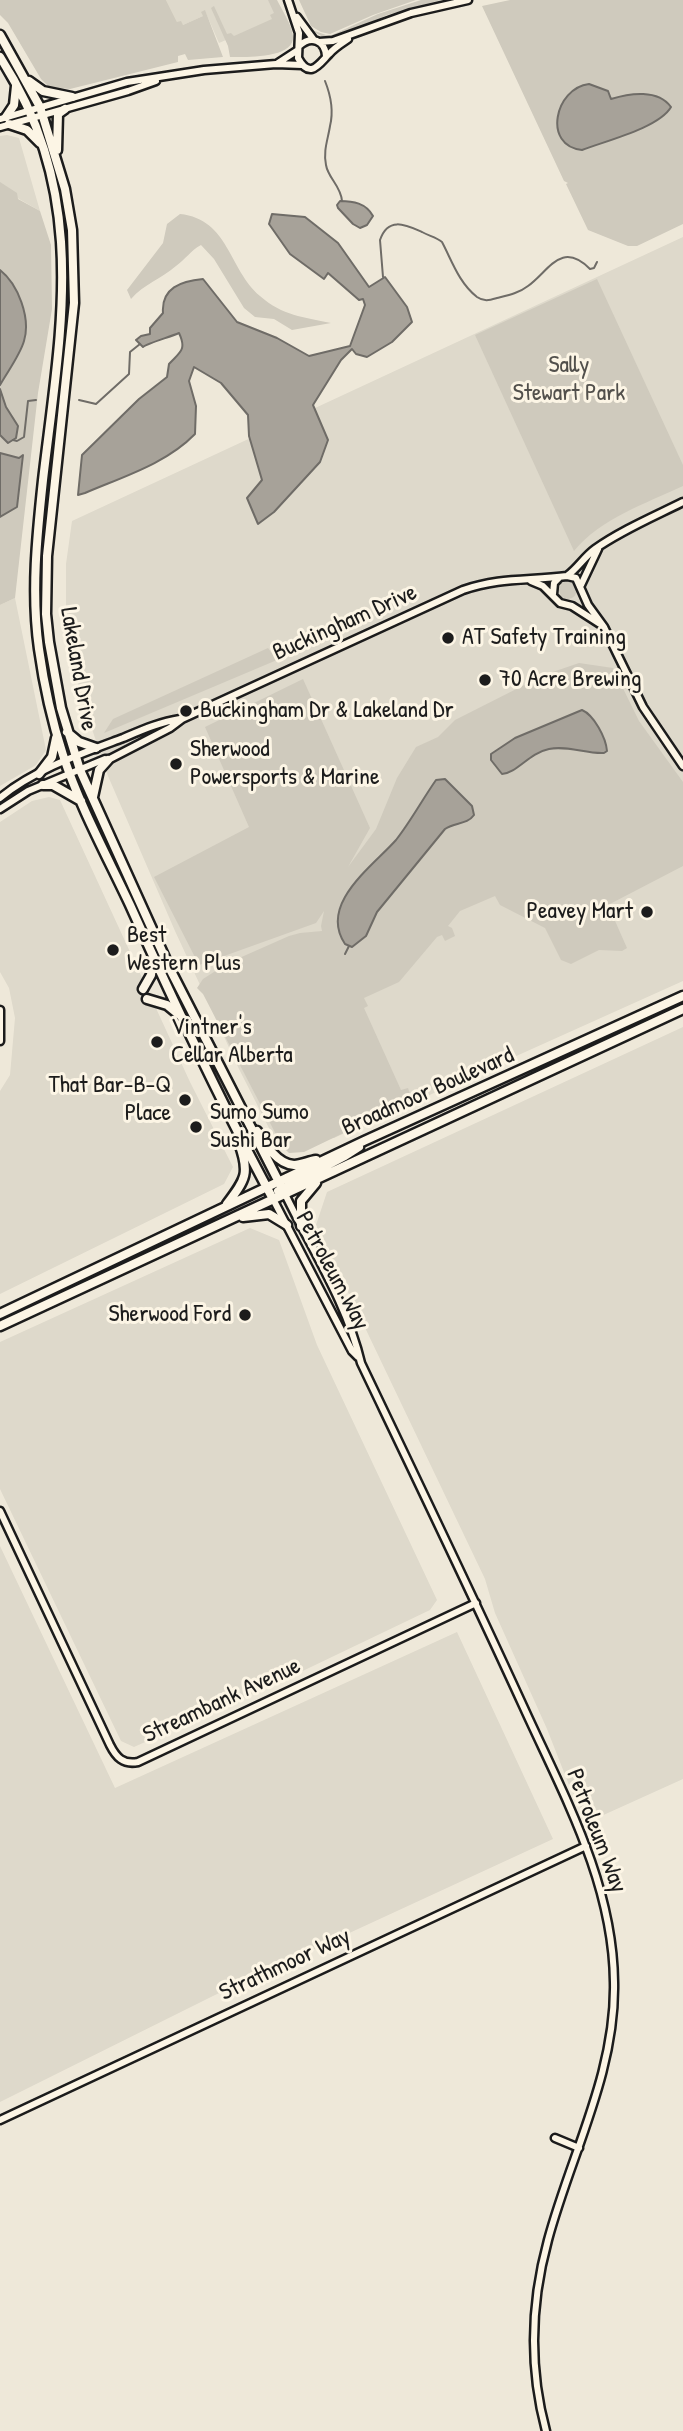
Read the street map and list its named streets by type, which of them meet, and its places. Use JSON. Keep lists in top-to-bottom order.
{
  "streets": {
    "main road": ["Lakeland Drive", "Broadmoor Boulevard"],
    "street": [
      "Buckingham Drive",
      "Petroleum Way",
      "Streambank Avenue",
      "Strathmoor Way"
    ]
  },
  "crossings": [
    ["Buckingham Drive", "Lakeland Drive"],
    ["Lakeland Drive", "Broadmoor Boulevard"],
    ["Lakeland Drive", "Petroleum Way"],
    ["Broadmoor Boulevard", "Petroleum Way"],
    ["Petroleum Way", "Streambank Avenue"],
    ["Petroleum Way", "Strathmoor Way"]
  ],
  "parks": ["Sally Stewart Park"],
  "places": [
    "AT Safety Training",
    "70 Acre Brewing",
    "Buckingham Dr & Lakeland Dr",
    "Sherwood Powersports & Marine",
    "Peavey Mart",
    "Best Western Plus",
    "Vintner's Cellar Alberta",
    "That Bar-B-Q Place",
    "Sumo Sumo Sushi Bar",
    "Sherwood Ford"
  ]
}
